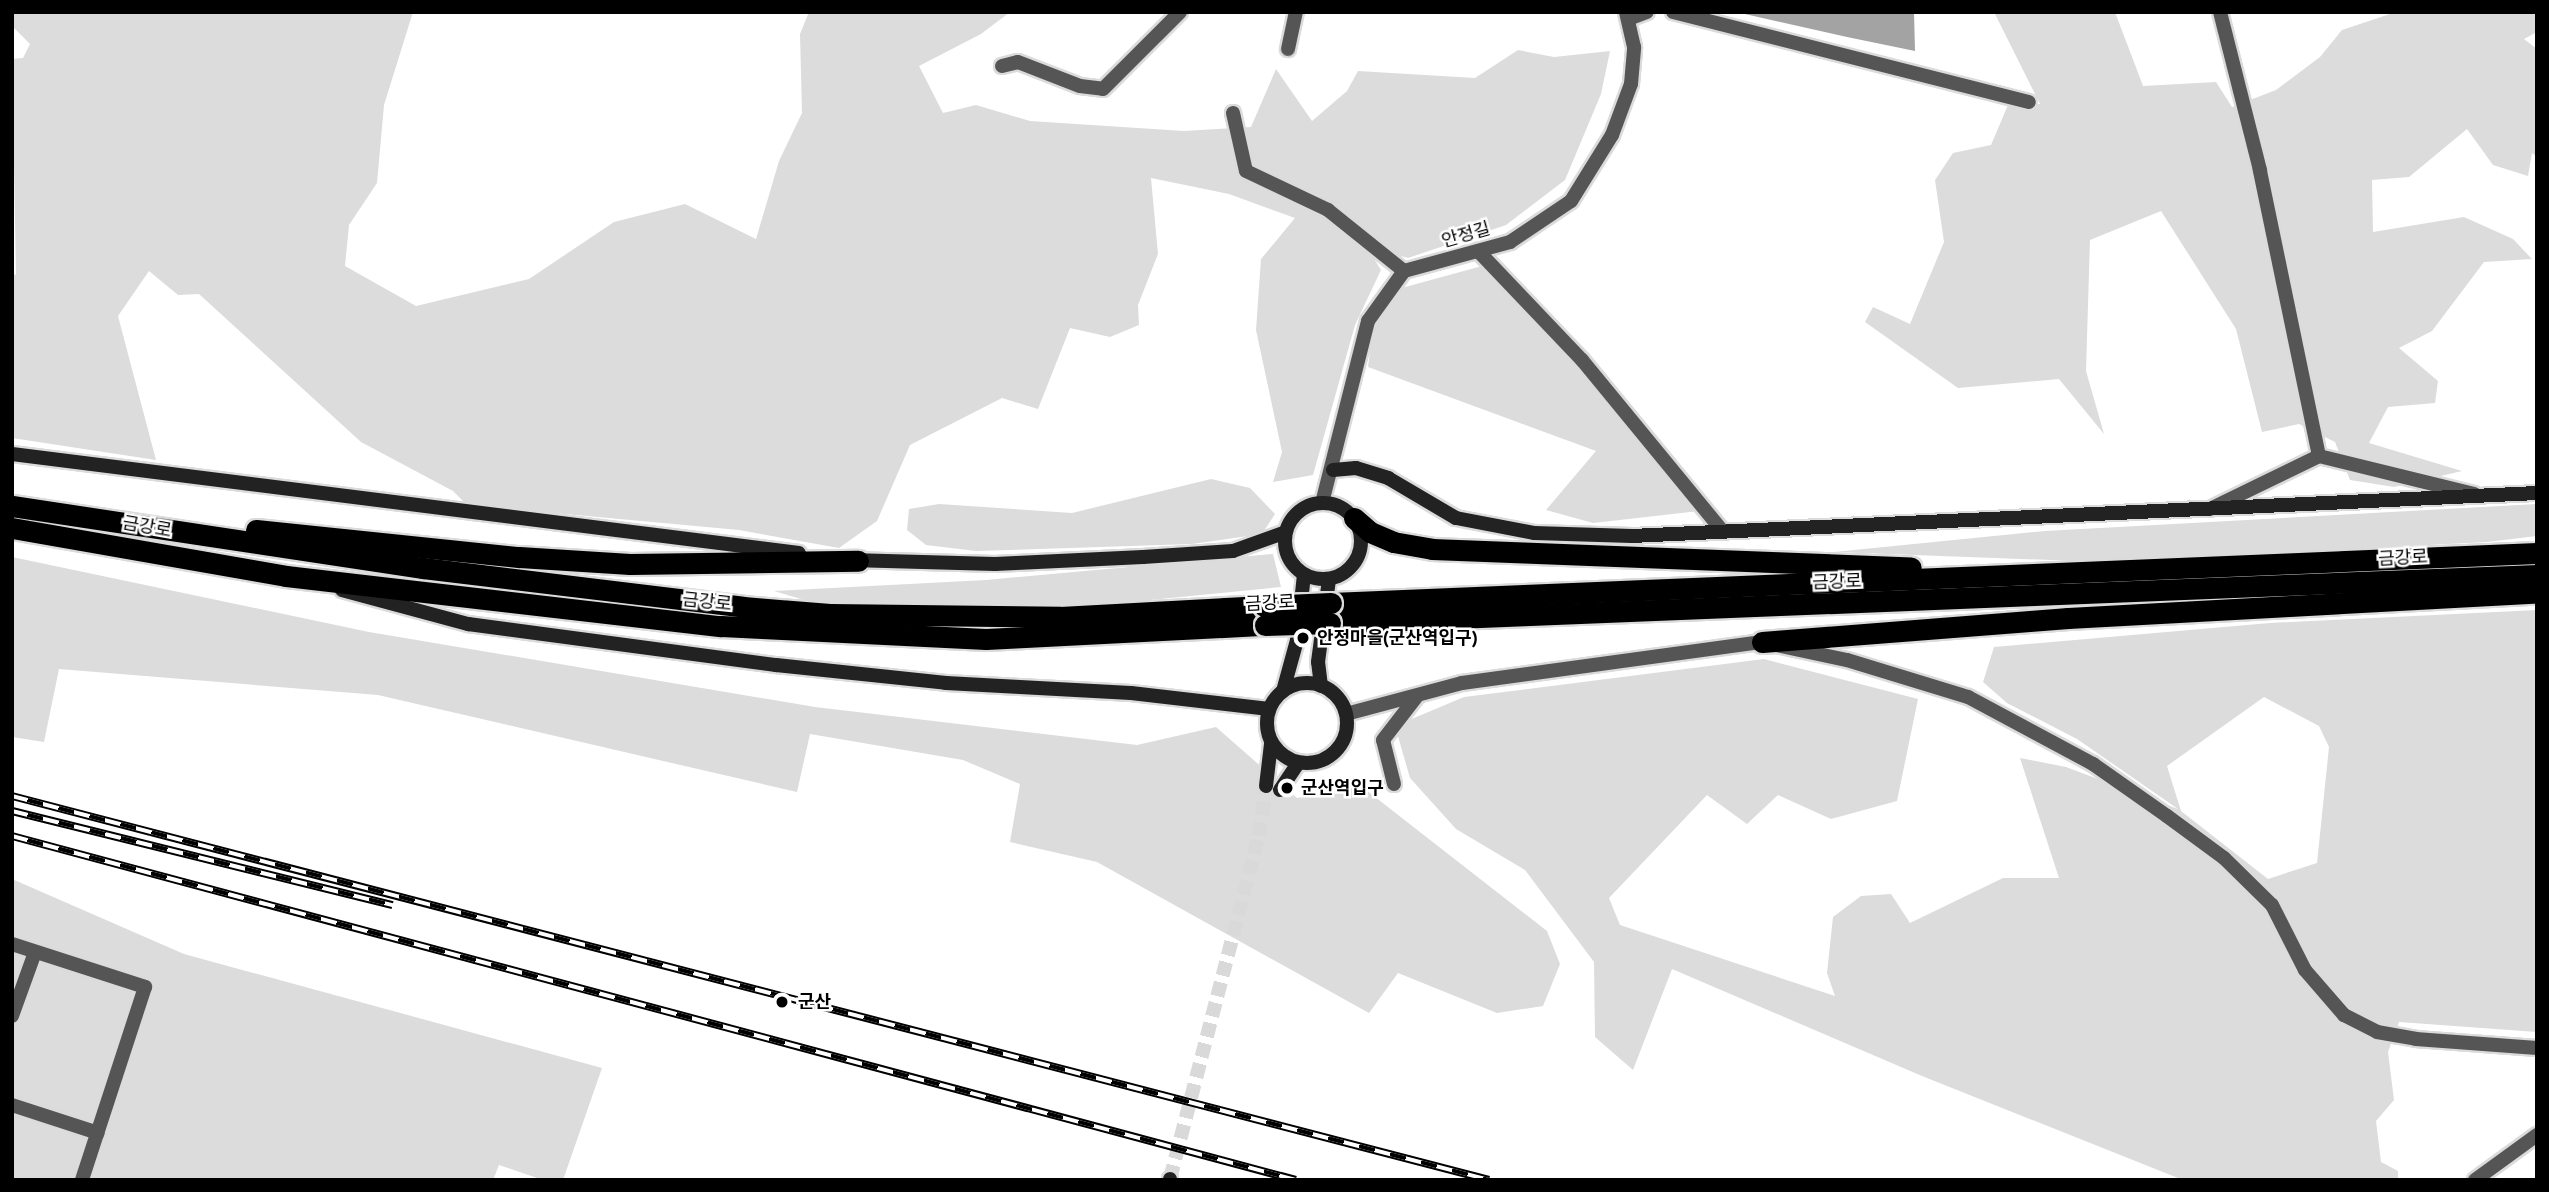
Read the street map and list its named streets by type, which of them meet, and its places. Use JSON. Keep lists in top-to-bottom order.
{
  "streets": {
    "highway": ["금강로"],
    "street": ["안정길"]
  },
  "places": ["안정마을(군산역입구)", "군산역입구", "군산"]
}
